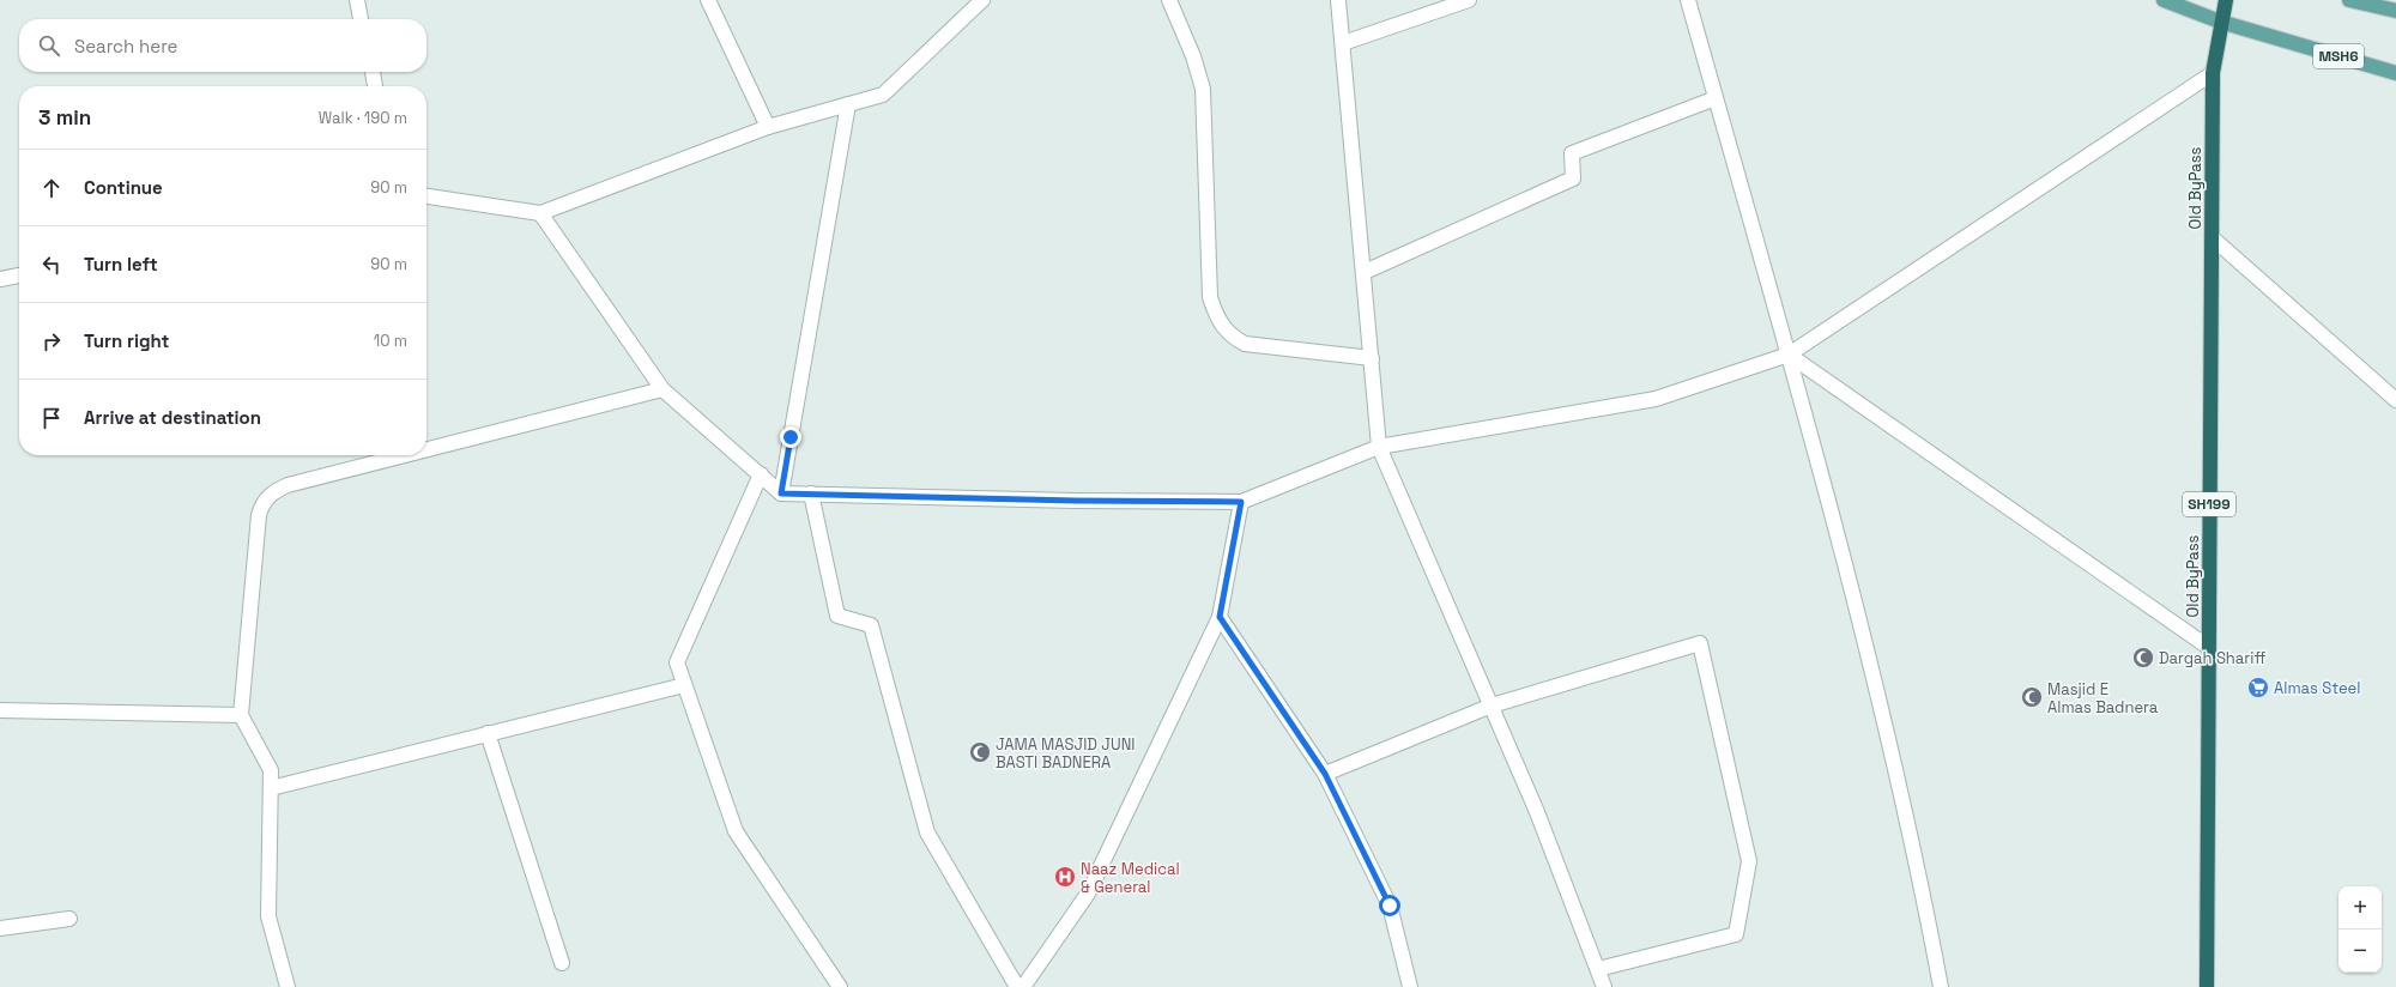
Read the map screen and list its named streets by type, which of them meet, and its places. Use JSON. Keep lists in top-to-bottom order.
{
  "streets": {
    "highway": ["Old ByPass", "SH199"],
    "main road": ["MSH6"]
  },
  "crossings": [
    ["MSH6", "Old ByPass"]
  ],
  "places": {
    "mosque": ["Dargah Shariff", "Masjid E Almas Badnera", "JAMA MASJID JUNI BASTI BADNERA"],
    "supermarket": ["Almas Steel"],
    "hospital": ["Naaz Medical & General"]
  },
  "page": {
    "search": "Search here",
    "heading": ["3 min", "Walk · 190 m"],
    "list": [
      ["Continue", "90 m"],
      ["Turn left", "90 m"],
      ["Turn right", "10 m"],
      "Arrive at destination"
    ],
    "map_buttons": ["+", "−"]
  }
}
